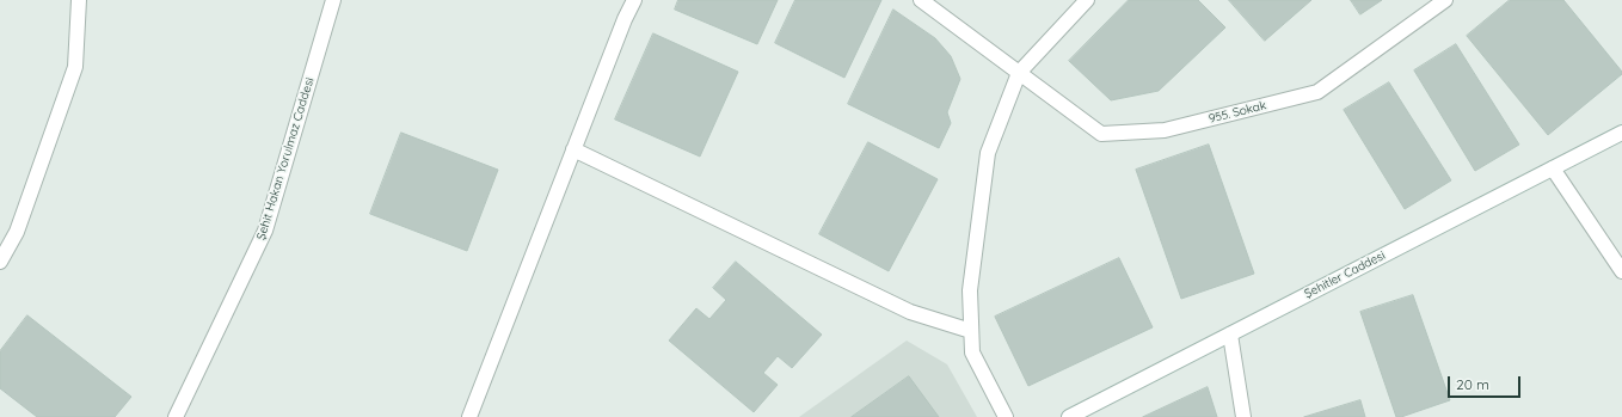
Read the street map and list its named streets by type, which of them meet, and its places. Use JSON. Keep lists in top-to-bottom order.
{
  "streets": {
    "street": ["955. Sokak", "Şehit Hakan Yorulmaz Caddesi", "Şehitler Caddesi"]
  },
  "scale_bar": "20 m"
}
